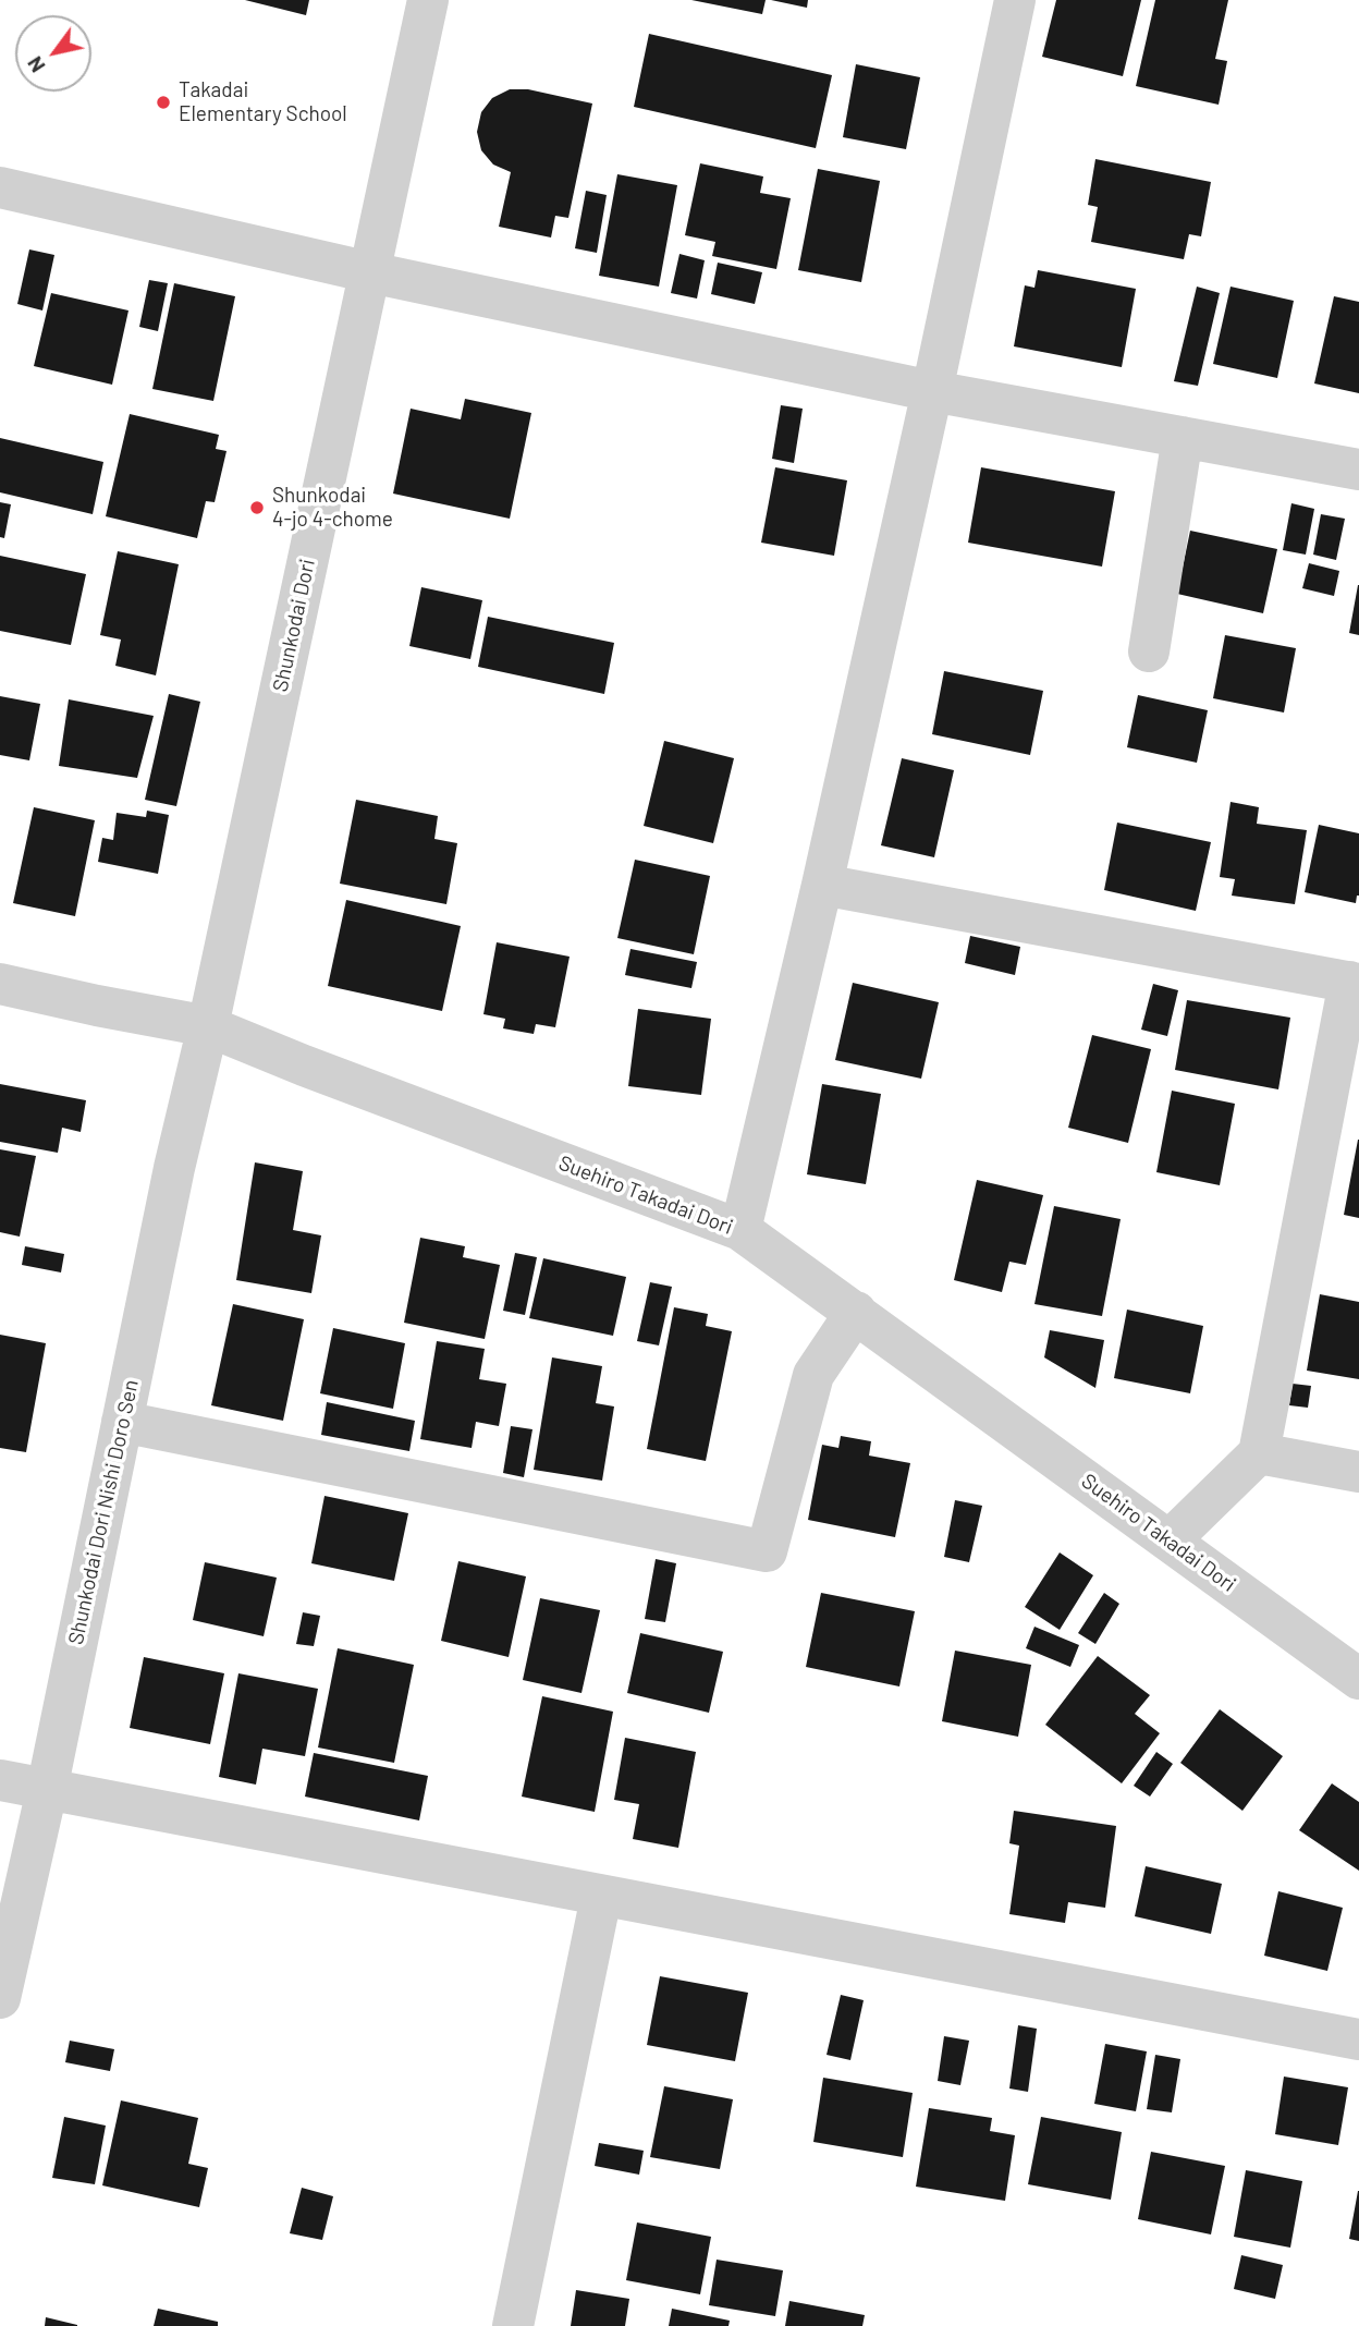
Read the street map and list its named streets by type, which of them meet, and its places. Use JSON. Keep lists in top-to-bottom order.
{
  "streets": {
    "street": ["Shunkodai Dori", "Suehiro Takadai Dori", "Shunkodai Dori Nishi Doro Sen"]
  },
  "crossings": [
    ["Shunkodai Dori", "Suehiro Takadai Dori"],
    ["Shunkodai Dori", "Shunkodai Dori Nishi Doro Sen"],
    ["Suehiro Takadai Dori", "Shunkodai Dori Nishi Doro Sen"]
  ],
  "places": ["Takadai Elementary School", "Shunkodai 4-jo 4-chome"],
  "north": "bottom left"
}
